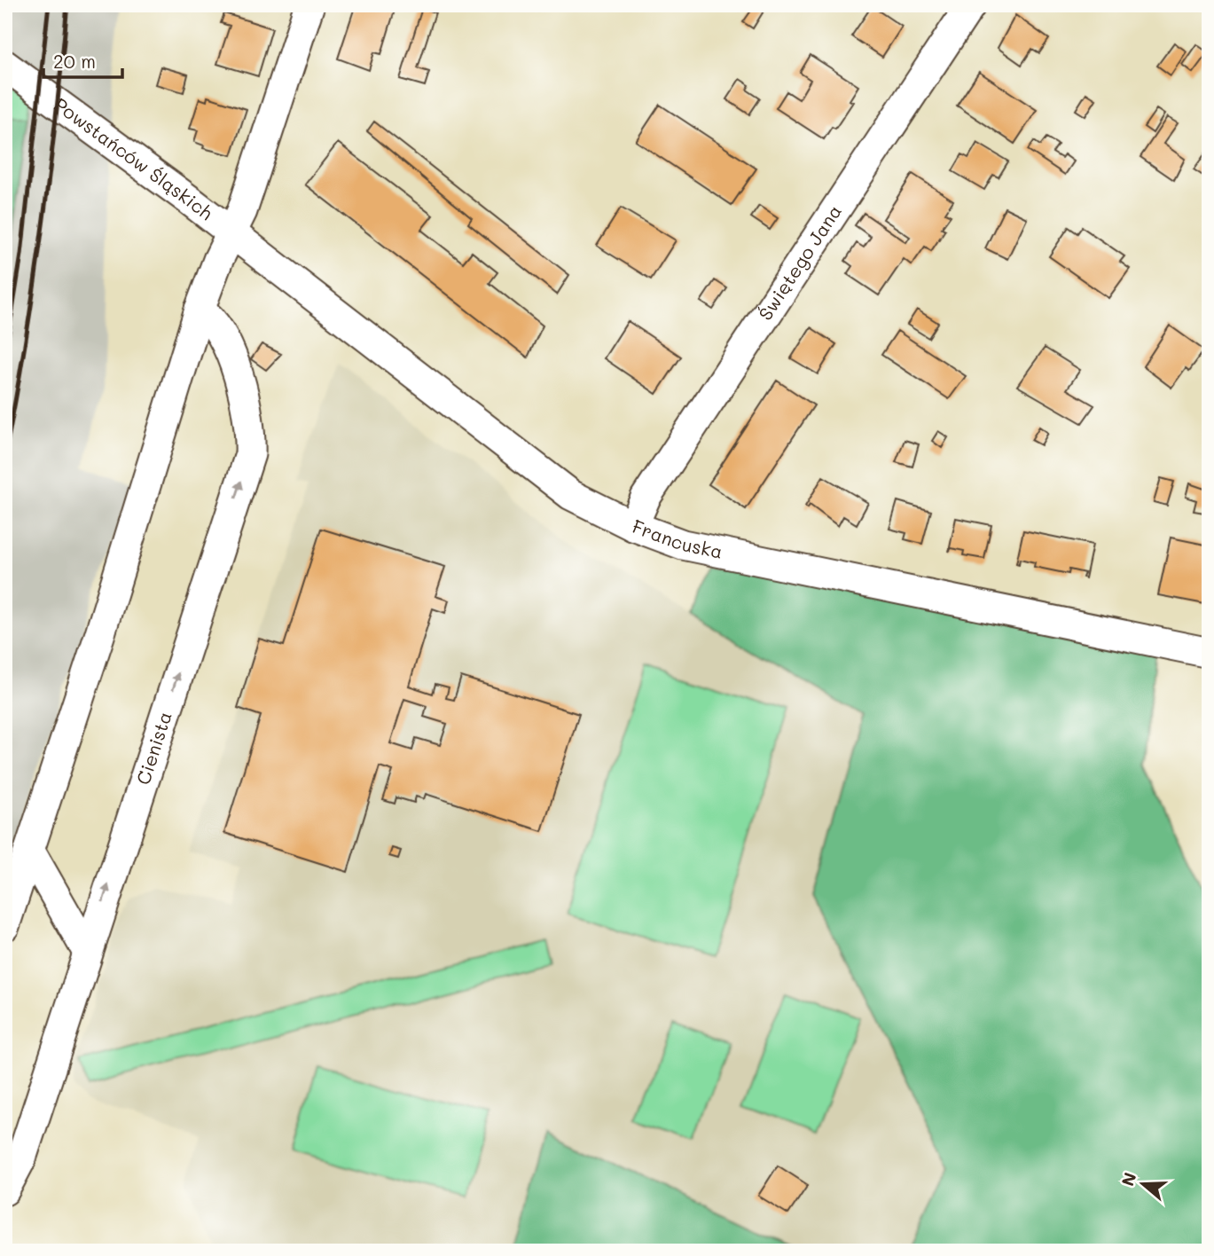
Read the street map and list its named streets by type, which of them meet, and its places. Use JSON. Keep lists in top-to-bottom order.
{
  "streets": {
    "street": [
      "Powstańców Śląskich",
      "Świętego Jana",
      "Francuska",
      "Cienista"
    ]
  },
  "crossings": [
    ["Powstańców Śląskich", "Francuska"],
    ["Świętego Jana", "Francuska"]
  ],
  "scale_bar": "20 m",
  "north": "left"
}
